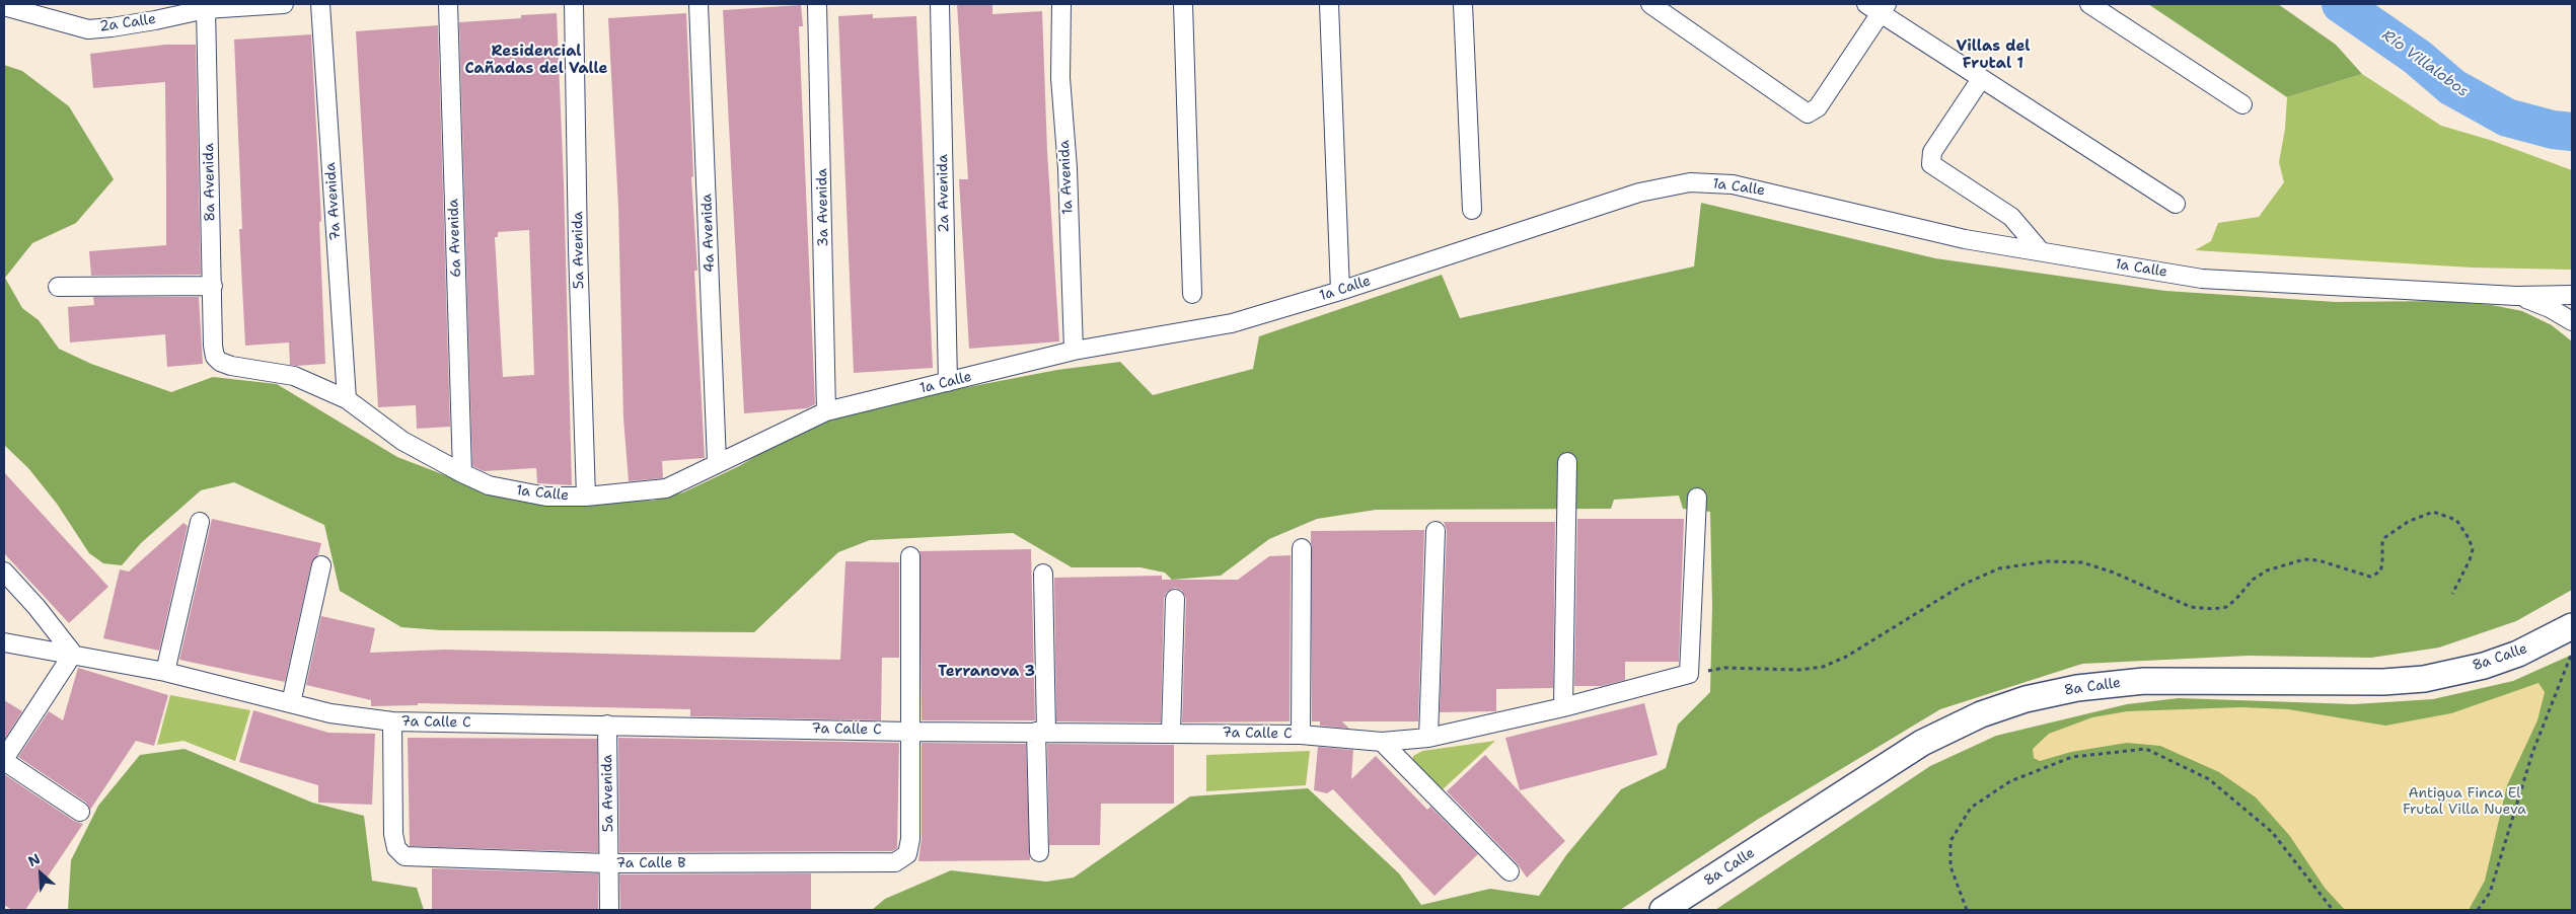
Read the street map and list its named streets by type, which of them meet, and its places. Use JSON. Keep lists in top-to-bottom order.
{
  "streets": {
    "main road": ["8a Calle"],
    "street": [
      "2a Calle",
      "1a Avenida",
      "8a Avenida",
      "1a Calle",
      "2a Avenida",
      "7a Avenida",
      "3a Avenida",
      "4a Avenida",
      "6a Avenida",
      "5a Avenida",
      "7a Calle C",
      "7a Calle B"
    ]
  },
  "crossings": [
    ["2a Calle", "8a Avenida"],
    ["1a Avenida", "1a Calle"],
    ["8a Avenida", "1a Calle"],
    ["1a Calle", "2a Avenida"],
    ["1a Calle", "7a Avenida"],
    ["1a Calle", "3a Avenida"],
    ["1a Calle", "4a Avenida"],
    ["1a Calle", "6a Avenida"],
    ["1a Calle", "5a Avenida"],
    ["5a Avenida", "7a Calle C"],
    ["5a Avenida", "7a Calle B"],
    ["7a Calle C", "7a Calle B"]
  ],
  "districts": ["Villas del Frutal 1", "Residencial Cañadas del Valle", "Terranova 3"],
  "water": ["Río Villalobos"],
  "parks": ["Antigua Finca El Frutal Villa Nueva"],
  "north": "top left"
}
